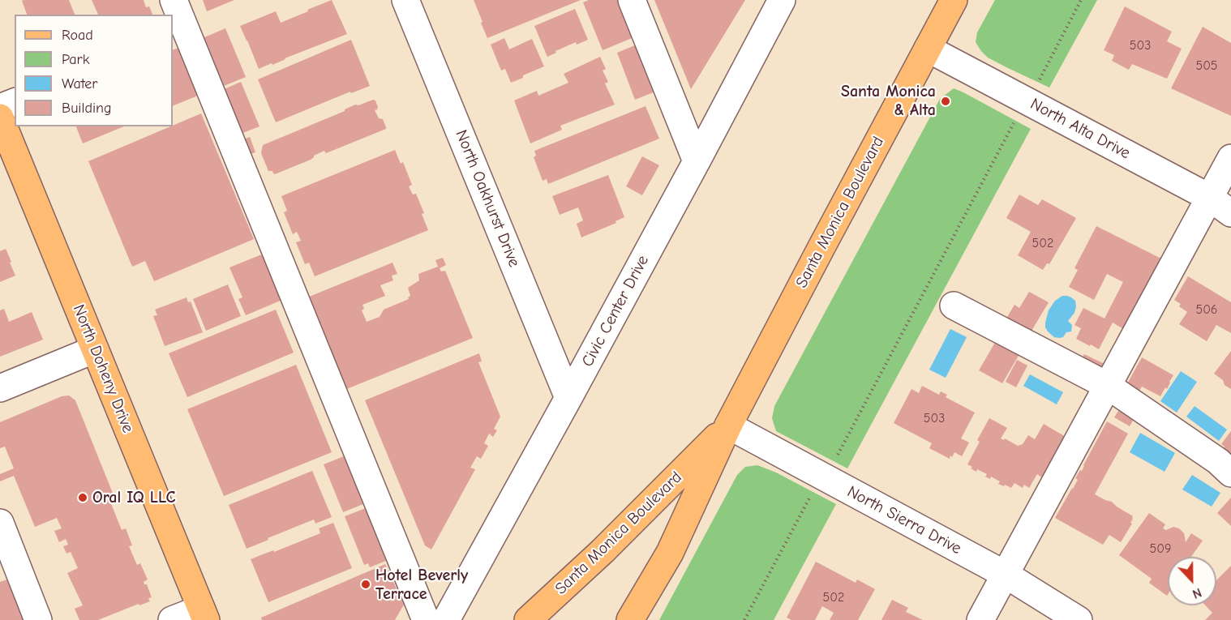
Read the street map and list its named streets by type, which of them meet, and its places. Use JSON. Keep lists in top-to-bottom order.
{
  "streets": {
    "main road": ["Santa Monica Boulevard", "North Doheny Drive"],
    "street": [
      "North Alta Drive",
      "North Oakhurst Drive",
      "Civic Center Drive",
      "North Sierra Drive"
    ]
  },
  "crossings": [
    ["North Alta Drive", "Santa Monica Boulevard"],
    ["North Oakhurst Drive", "Civic Center Drive"],
    ["Santa Monica Boulevard", "North Sierra Drive"]
  ],
  "places": ["Santa Monica & Alta", "Oral IQ LLC", "Hotel Beverly Terrace"],
  "house_numbers": [
    "503",
    "505",
    "502",
    "506",
    "503",
    "509",
    "502"
  ],
  "legend": [
    "Road",
    "Park",
    "Water",
    "Building"
  ],
  "north": "bottom"
}
